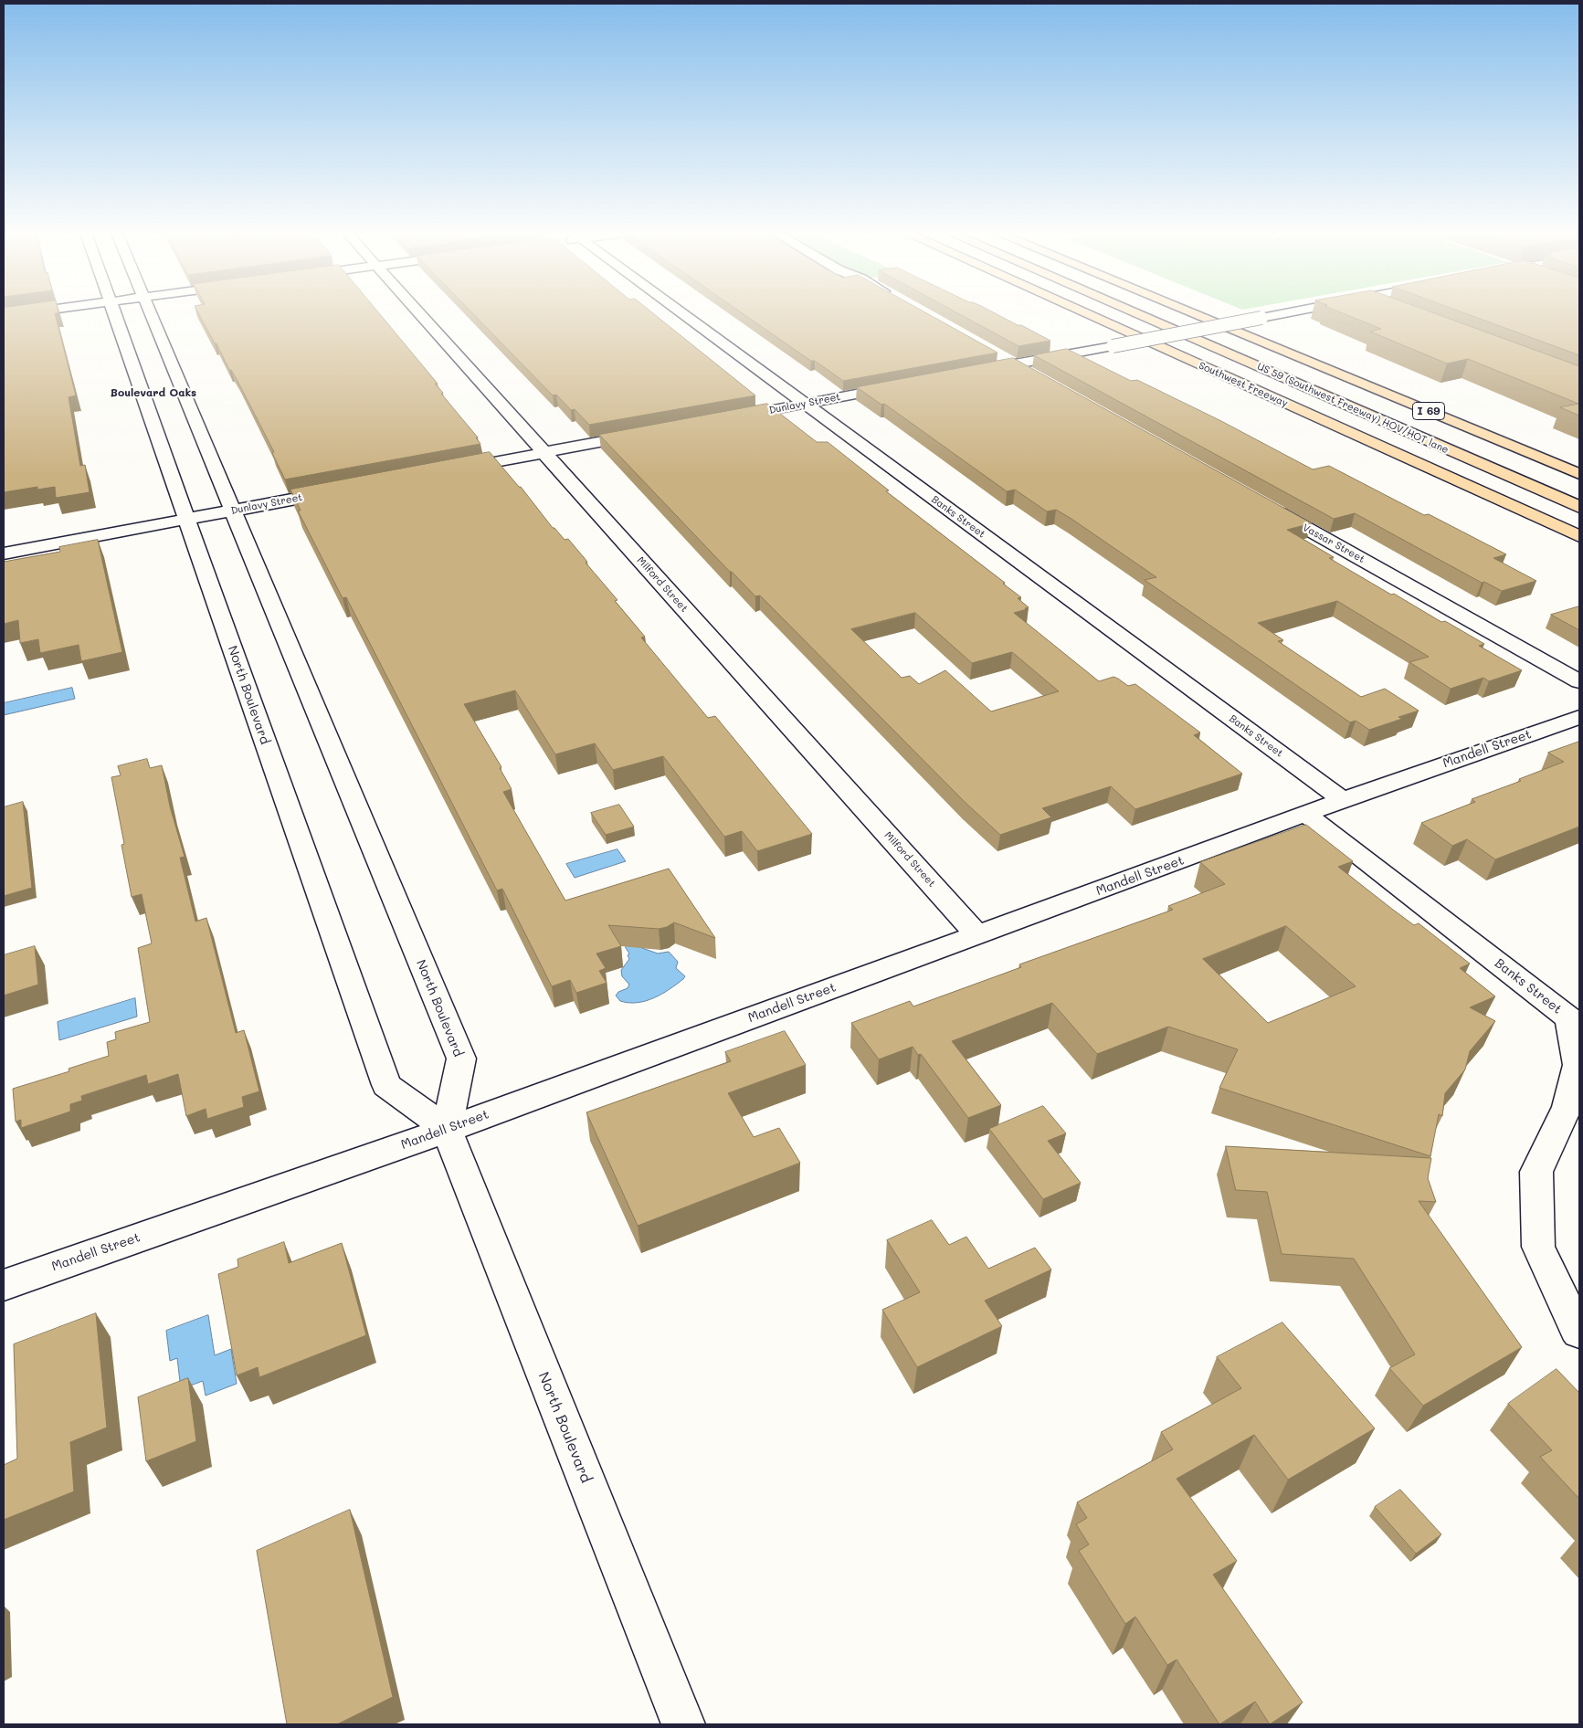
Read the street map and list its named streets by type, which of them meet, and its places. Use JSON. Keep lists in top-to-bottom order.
{
  "streets": {
    "highway": ["Southwest Freeway", "US 59 (Southwest Freeway) HOV/HOT lane", "I 69"],
    "street": [
      "Dunlavy Street",
      "Banks Street",
      "Vassar Street",
      "Milford Street",
      "North Boulevard",
      "Mandell Street"
    ]
  },
  "crossings": [
    ["Dunlavy Street", "Banks Street"],
    ["Dunlavy Street", "North Boulevard"],
    ["Banks Street", "Mandell Street"],
    ["Milford Street", "Mandell Street"],
    ["North Boulevard", "Mandell Street"]
  ],
  "districts": ["Boulevard Oaks"]
}
